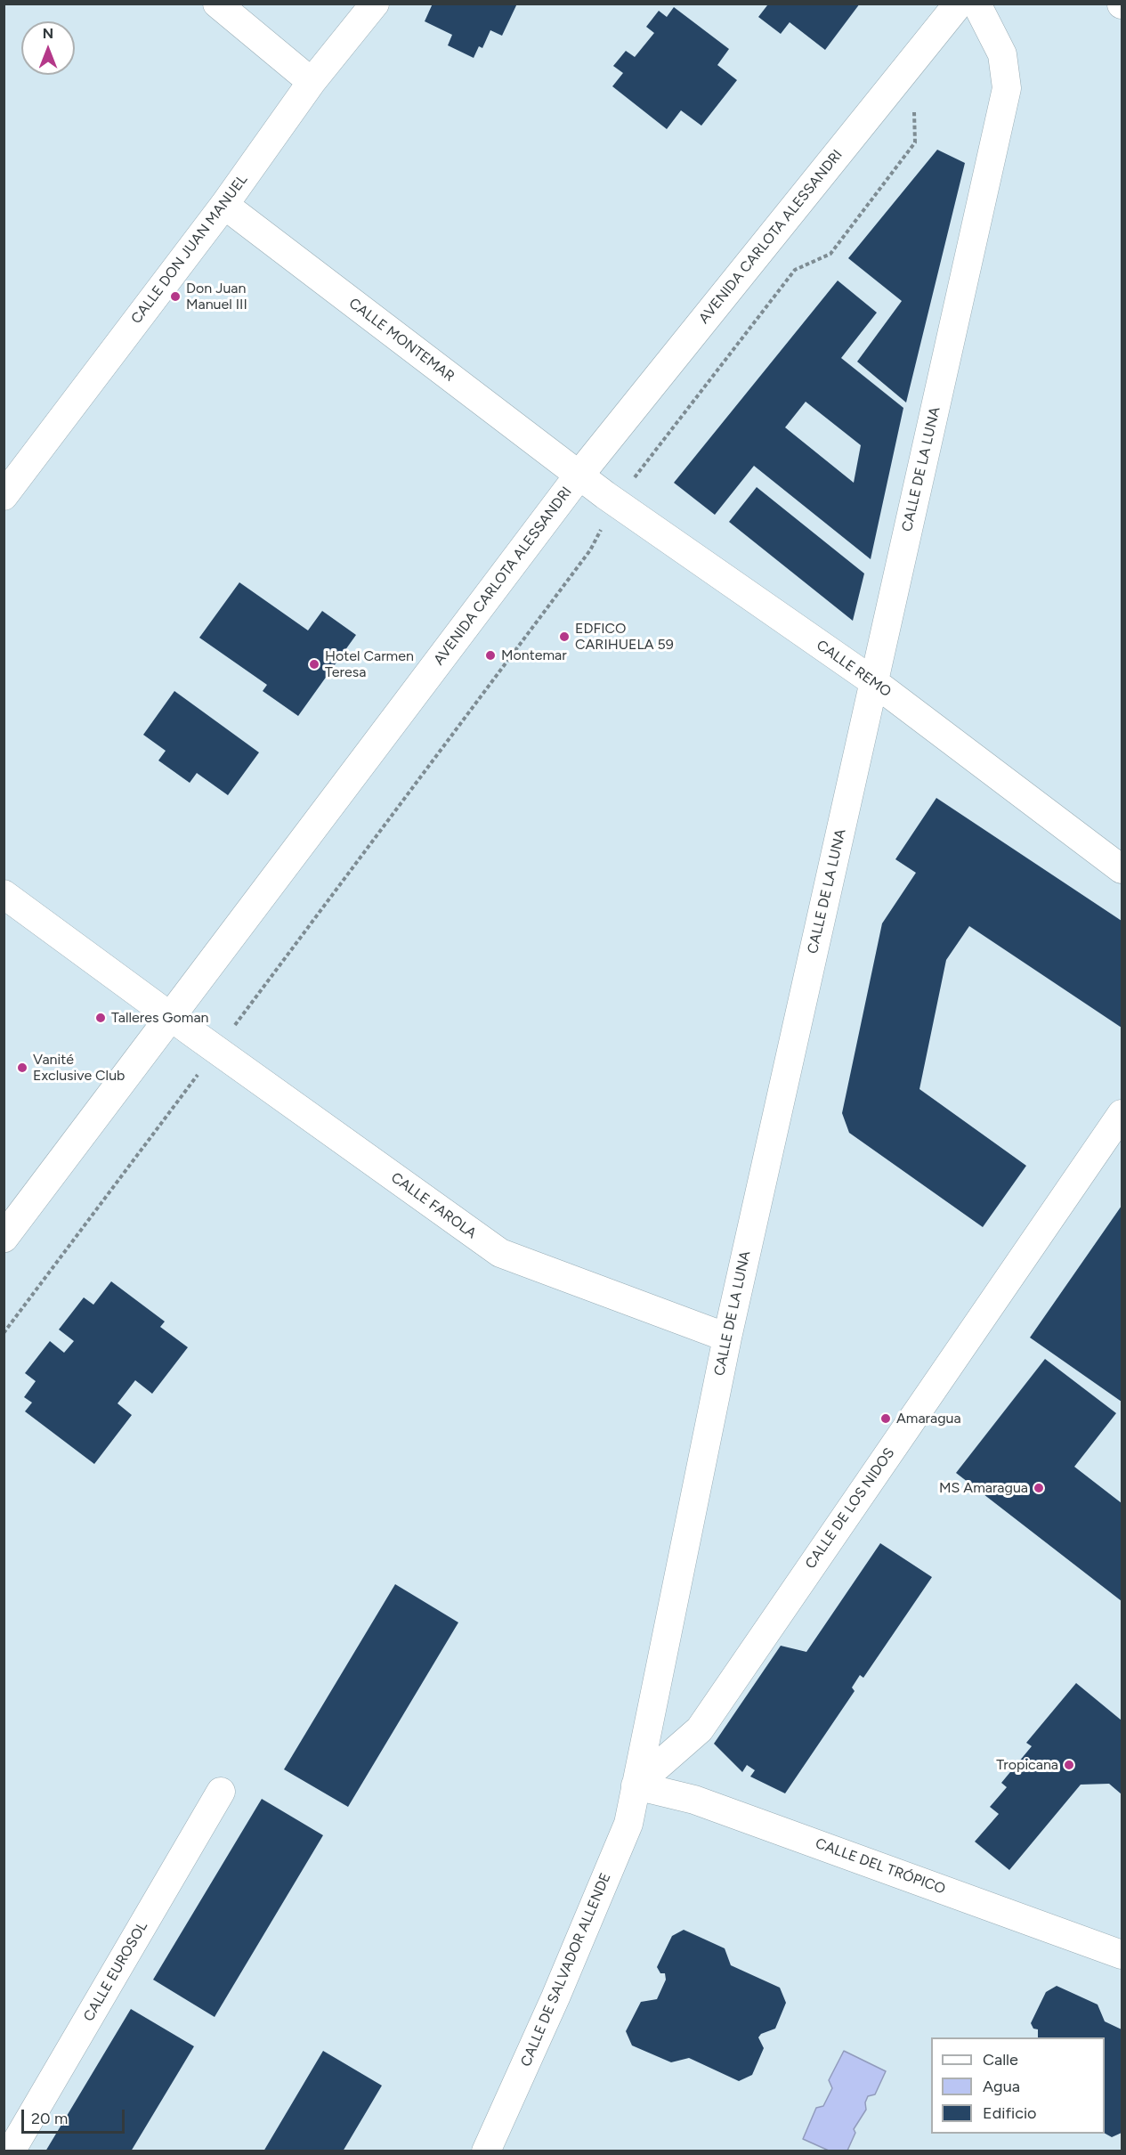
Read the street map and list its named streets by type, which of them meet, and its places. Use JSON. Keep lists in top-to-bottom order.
{
  "streets": {
    "main road": ["AVENIDA CARLOTA ALESSANDRI"],
    "street": [
      "CALLE DON JUAN MANUEL",
      "CALLE MONTEMAR",
      "CALLE DE LA LUNA",
      "CALLE REMO",
      "CALLE FAROLA",
      "CALLE DE LOS NIDOS",
      "CALLE DEL TRÓPICO",
      "CALLE DE SALVADOR ALLENDE",
      "CALLE EUROSOL"
    ]
  },
  "crossings": [
    ["AVENIDA CARLOTA ALESSANDRI", "CALLE MONTEMAR"],
    ["AVENIDA CARLOTA ALESSANDRI", "CALLE REMO"],
    ["AVENIDA CARLOTA ALESSANDRI", "CALLE FAROLA"],
    ["CALLE DON JUAN MANUEL", "CALLE MONTEMAR"],
    ["CALLE MONTEMAR", "CALLE REMO"],
    ["CALLE DE LA LUNA", "CALLE REMO"],
    ["CALLE DE LA LUNA", "CALLE FAROLA"],
    ["CALLE DE LA LUNA", "CALLE DE LOS NIDOS"],
    ["CALLE DE LA LUNA", "CALLE DEL TRÓPICO"],
    ["CALLE DE LA LUNA", "CALLE DE SALVADOR ALLENDE"],
    ["CALLE DE LOS NIDOS", "CALLE DEL TRÓPICO"],
    ["CALLE DE LOS NIDOS", "CALLE DE SALVADOR ALLENDE"],
    ["CALLE DEL TRÓPICO", "CALLE DE SALVADOR ALLENDE"]
  ],
  "places": [
    "Don Juan Manuel III",
    "EDFICO CARIHUELA 59",
    "Montemar",
    "Hotel Carmen Teresa",
    "Talleres Goman",
    "Vanité Exclusive Club",
    "Amaragua",
    "MS Amaragua",
    "Tropicana"
  ],
  "legend": ["Calle", "Agua", "Edificio"],
  "scale_bar": "20 m",
  "north": "top"
}
